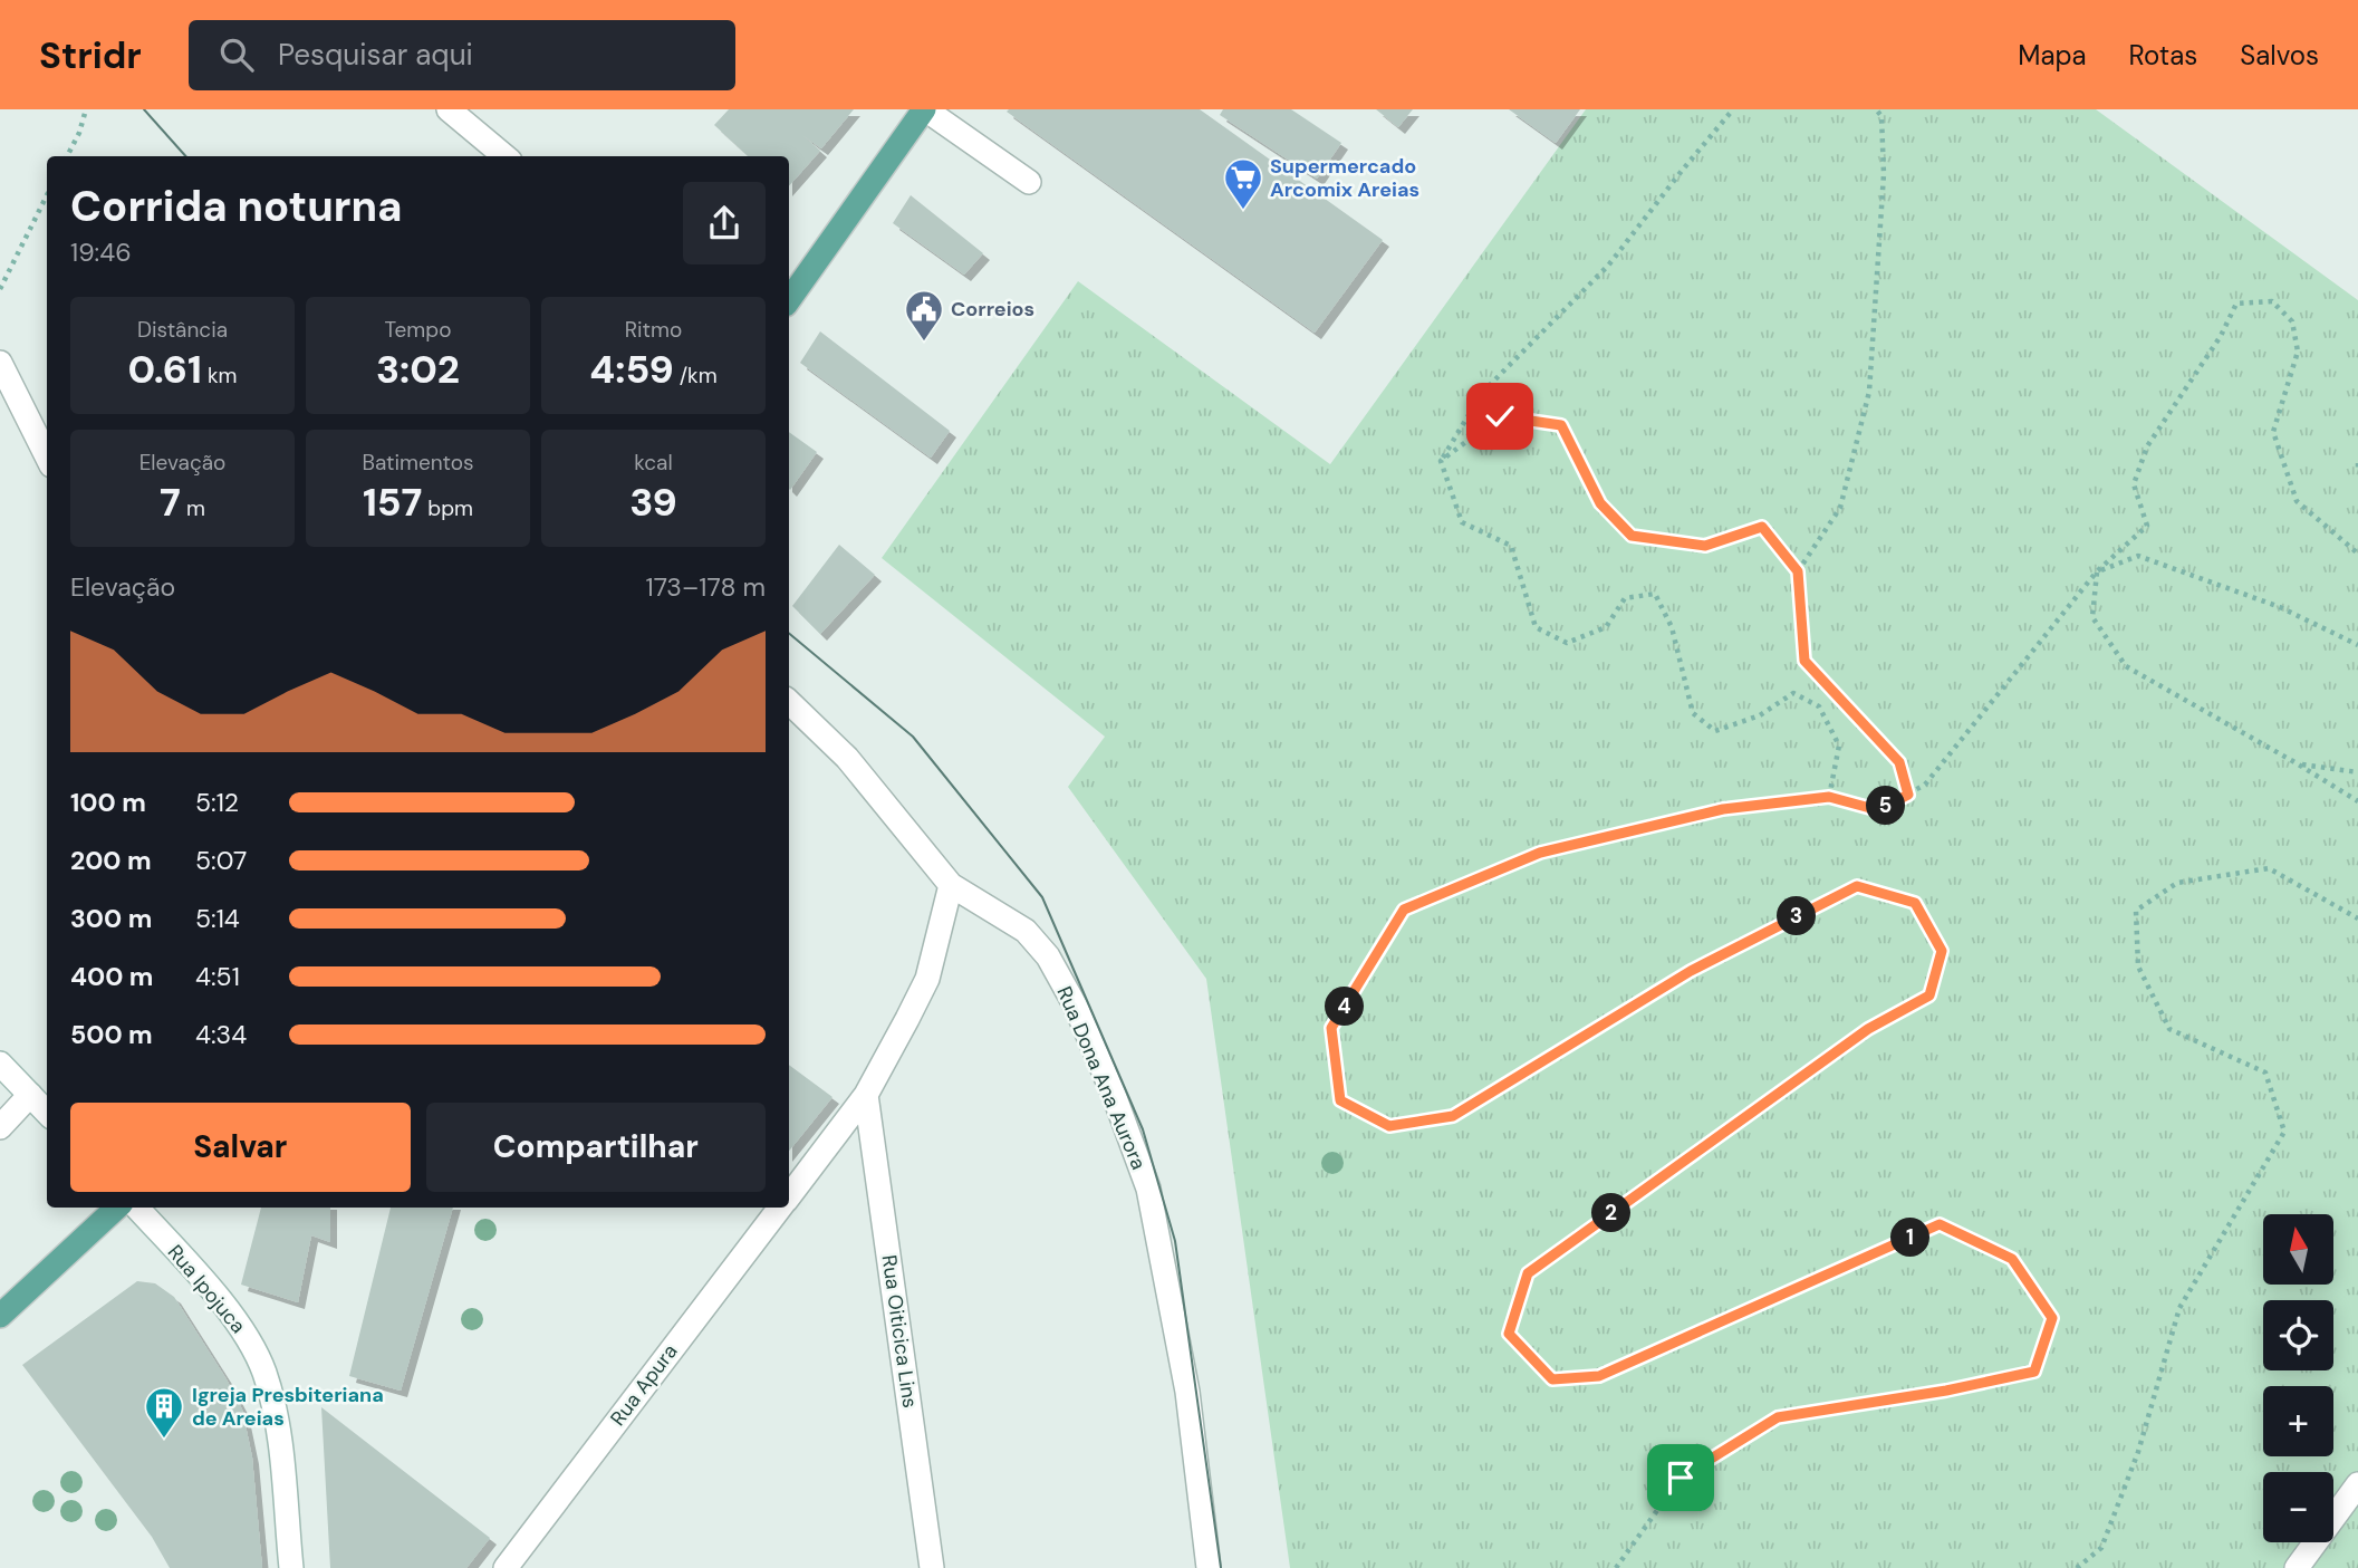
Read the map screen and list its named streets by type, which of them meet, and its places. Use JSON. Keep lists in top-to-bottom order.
{
  "streets": {
    "street": [
      "Rua Dona Ana Aurora",
      "Rua Ipojuca",
      "Rua Oiticica Lins",
      "Rua Apura"
    ]
  },
  "crossings": [
    ["Rua Dona Ana Aurora", "Rua Apura"],
    ["Rua Oiticica Lins", "Rua Apura"]
  ],
  "places": {
    "supermarket": ["Supermercado Arcomix Areias"],
    "public building": ["Correios"],
    "building": ["Igreja Presbiteriana de Areias"]
  },
  "north": "top",
  "page": {
    "header": "Stridr",
    "search": "Pesquisar aqui",
    "nav": ["Mapa", "Rotas", "Salvos"],
    "heading": ["Corrida noturna", "19:46"],
    "stats": [
      ["Distância", "0.61 km"],
      ["Tempo", "3:02"],
      ["Ritmo", "4:59 /km"],
      ["Elevação", "7 m"],
      ["Batimentos", "157 bpm"],
      ["kcal", "39"]
    ],
    "chart": ["Elevação", "173–178 m"],
    "list": [
      {
        "name": "100 m",
        "note": "5:12"
      },
      {
        "name": "200 m",
        "note": "5:07"
      },
      {
        "name": "300 m",
        "note": "5:14"
      },
      {
        "name": "400 m",
        "note": "4:51"
      },
      {
        "name": "500 m",
        "note": "4:34"
      }
    ],
    "pins": [
      "5",
      "3",
      "4",
      "2",
      "1"
    ],
    "buttons": ["Salvar", "Compartilhar"],
    "map_buttons": ["+", "−"]
  }
}
